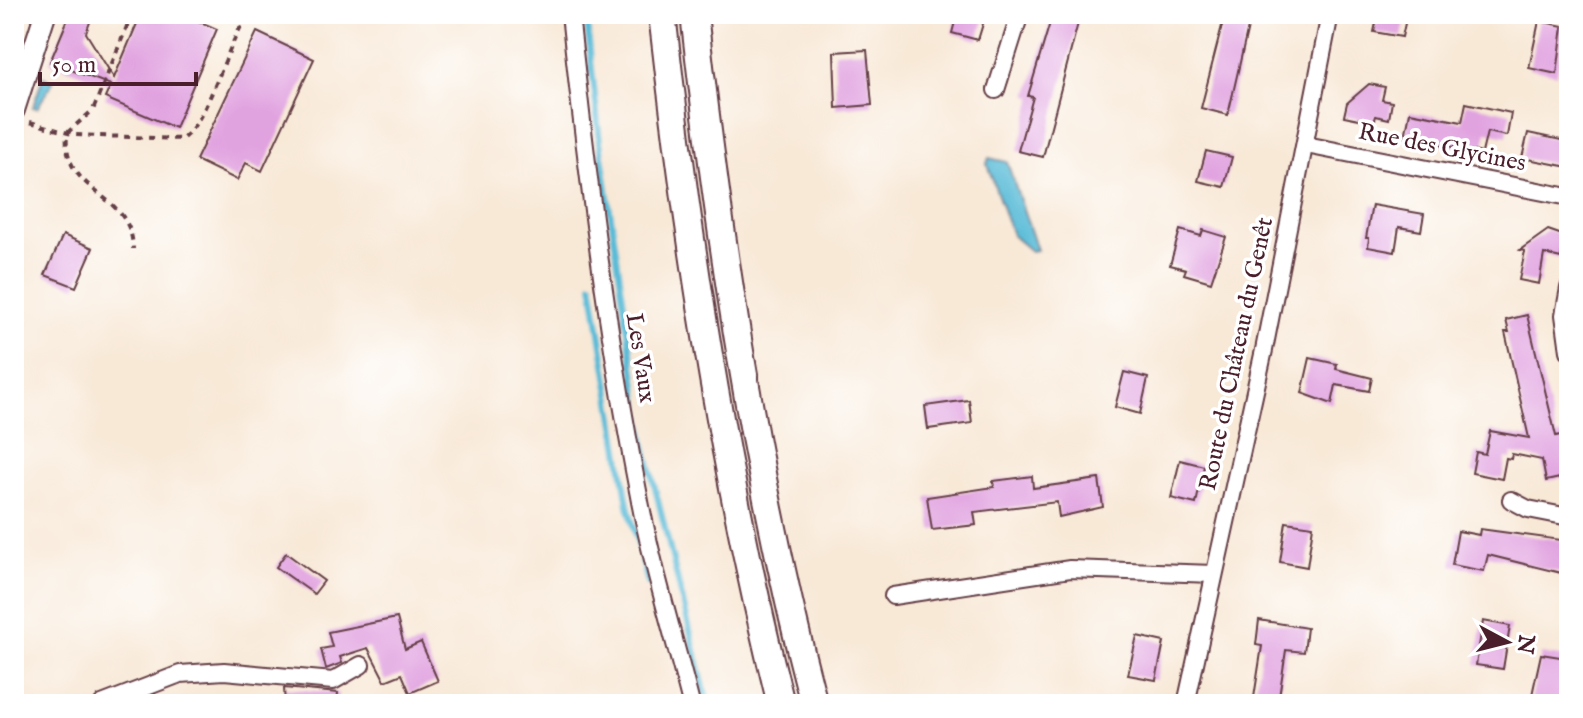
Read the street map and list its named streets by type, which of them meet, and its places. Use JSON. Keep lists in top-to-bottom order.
{
  "streets": {
    "street": ["Rue des Glycines", "Route du Château du Genêt", "Les Vaux"]
  },
  "crossings": [
    ["Rue des Glycines", "Route du Château du Genêt"]
  ],
  "scale_bar": "50 m",
  "north": "right"
}
